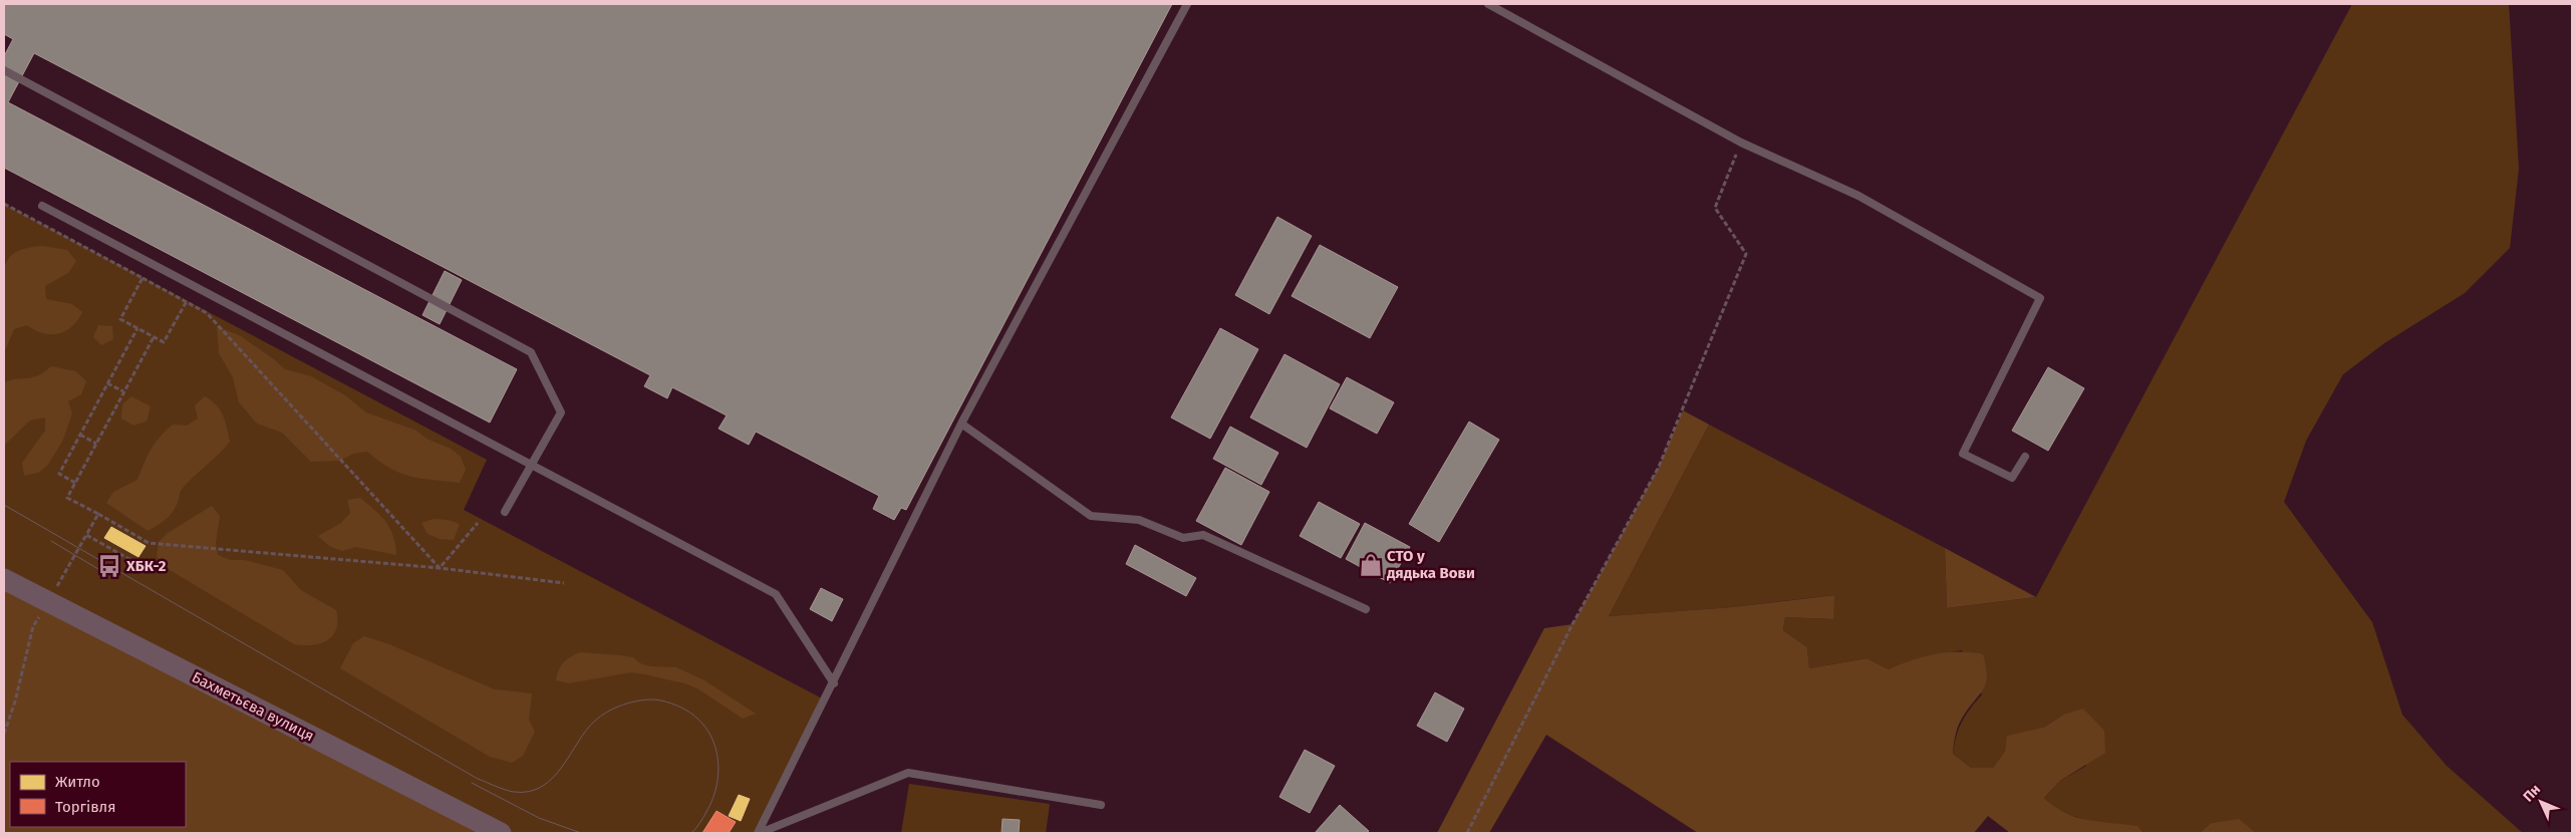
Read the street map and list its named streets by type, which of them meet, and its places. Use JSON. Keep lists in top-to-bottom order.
{
  "streets": {
    "main road": ["Бахметьєва вулиця"]
  },
  "places": {
    "shop": ["СТО у дядька Вови"],
    "bus stop": ["ХБК-2"]
  },
  "legend": ["Житло", "Торгівля"],
  "north": "top left"
}
